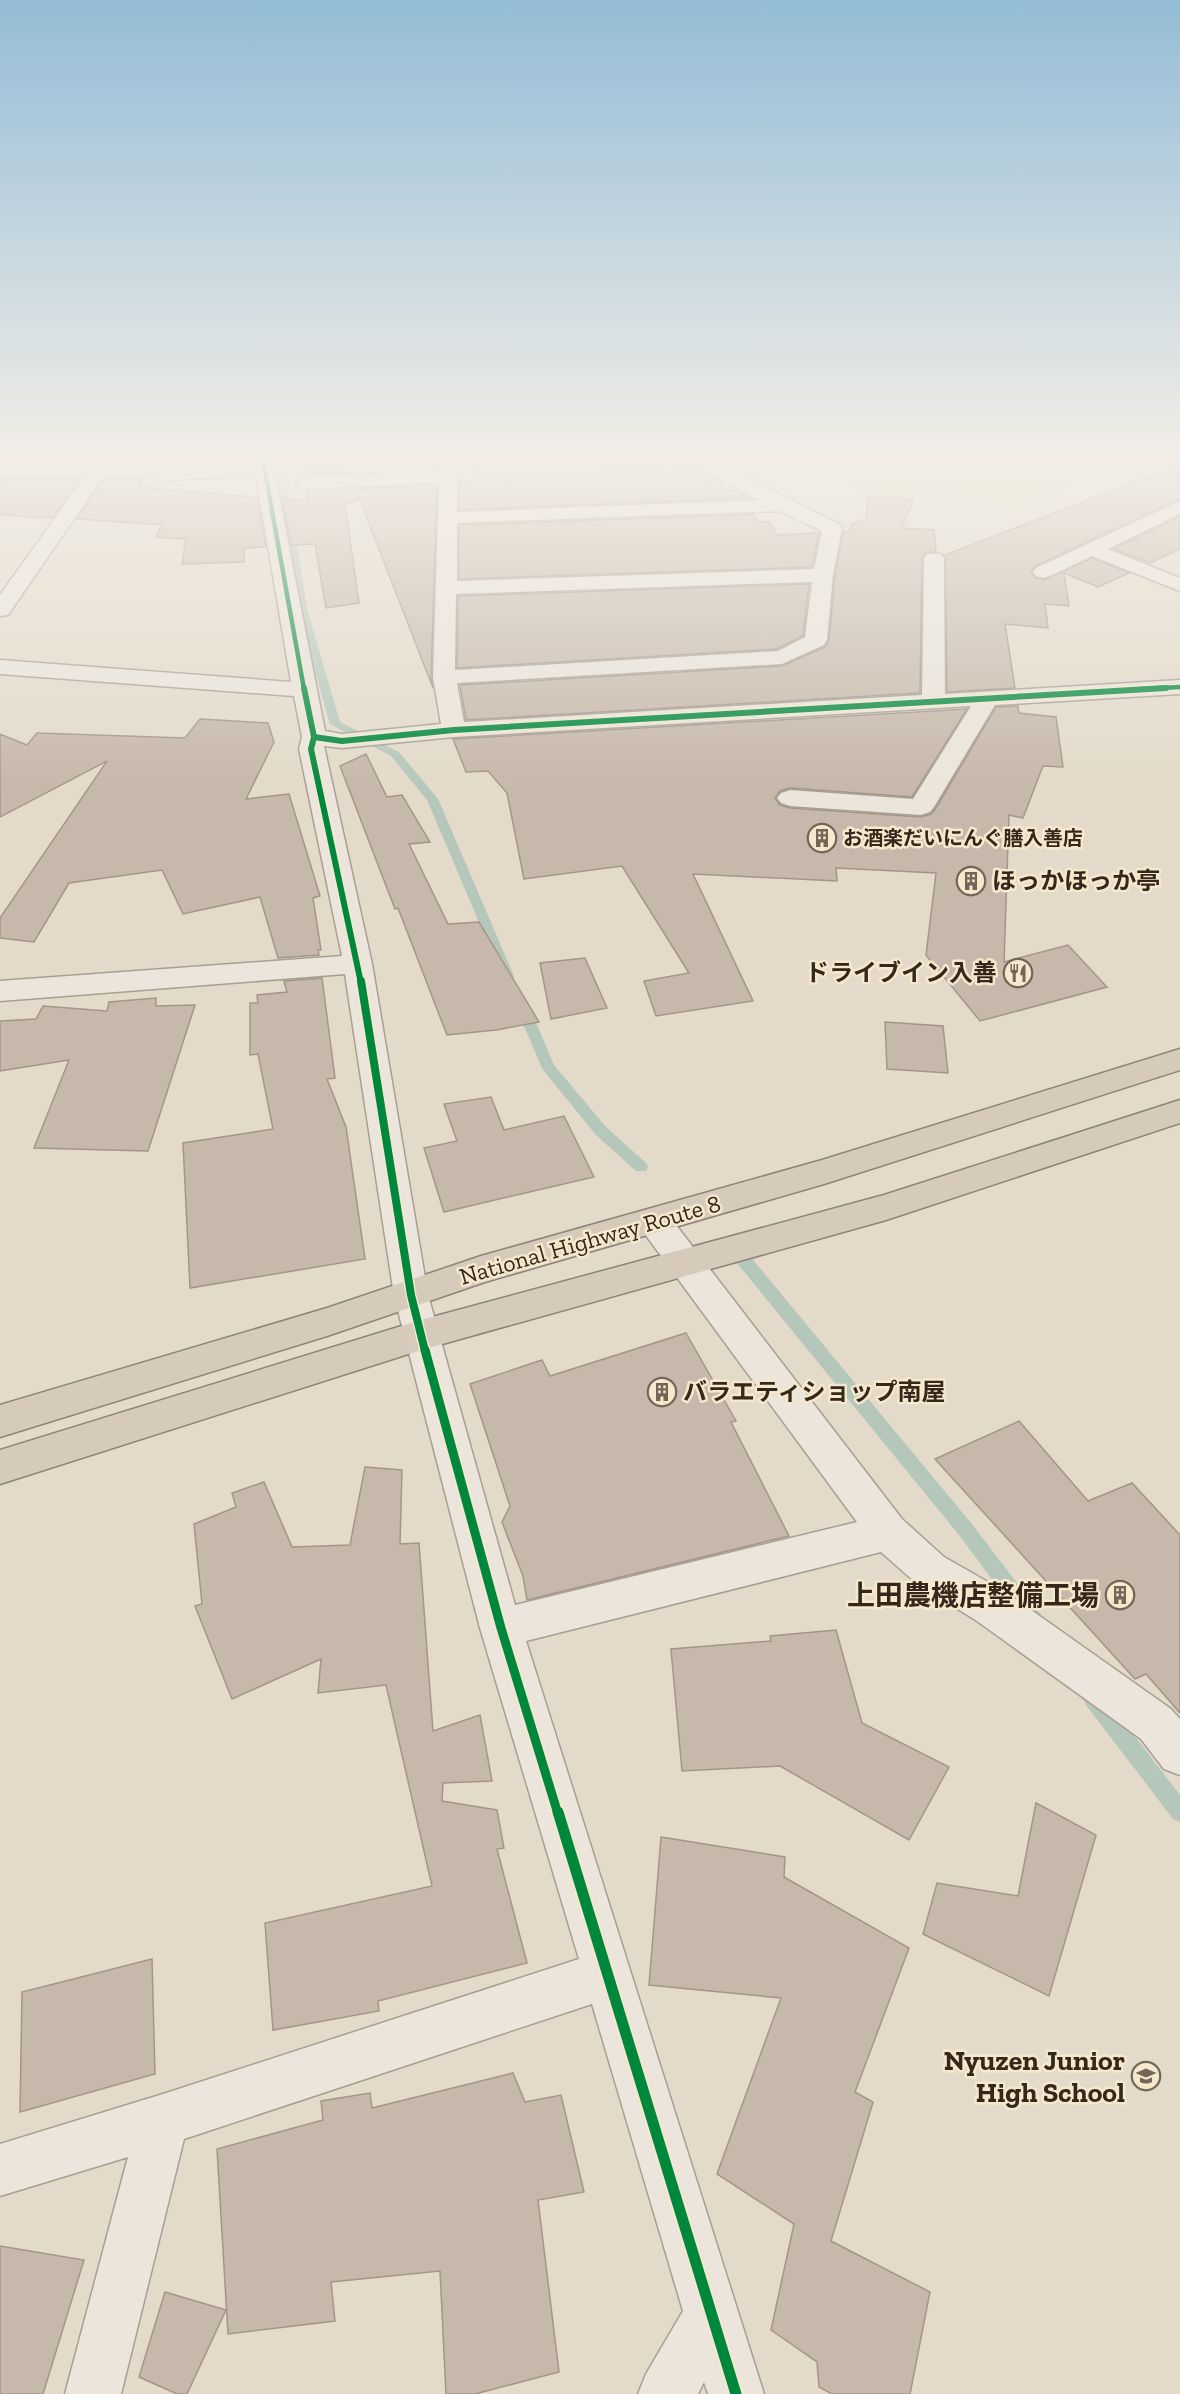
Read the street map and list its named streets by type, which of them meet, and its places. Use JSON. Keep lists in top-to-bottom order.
{
  "streets": {
    "highway": ["National Highway Route 8"]
  },
  "places": {
    "building": [
      "お酒楽だいにんぐ膳入善店",
      "ほっかほっか亭",
      "バラエティショップ南屋",
      "上田農機店整備工場"
    ],
    "restaurant": ["ドライブイン入善"],
    "school or university": ["Nyuzen Junior High School"]
  }
}
